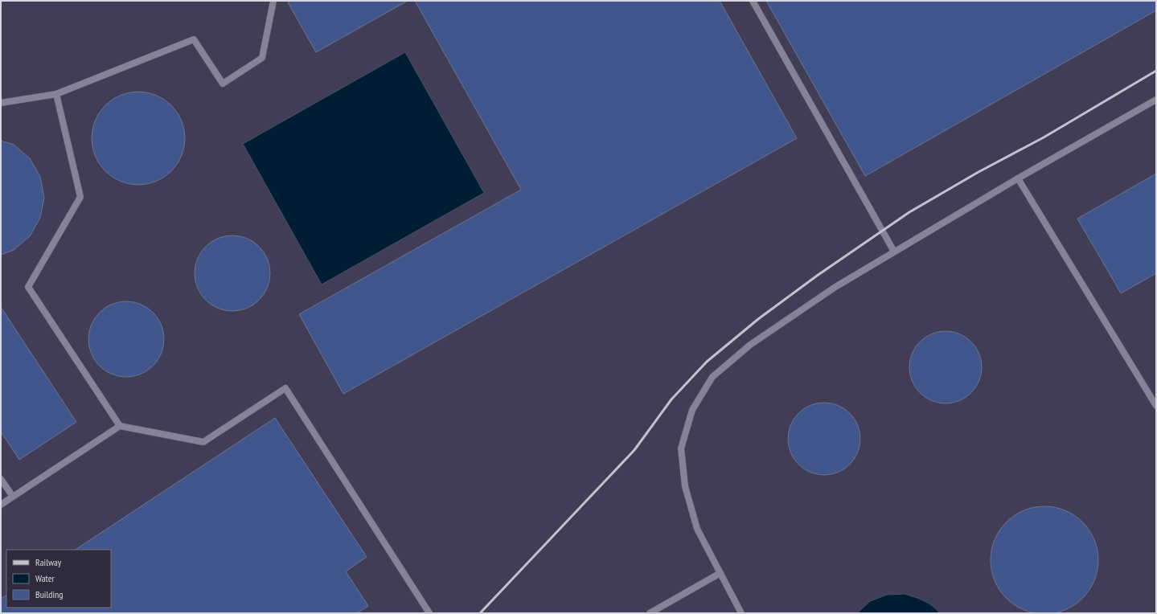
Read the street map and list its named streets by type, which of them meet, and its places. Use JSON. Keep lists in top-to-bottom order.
{
  "legend": ["Railway", "Water", "Building"]
}
